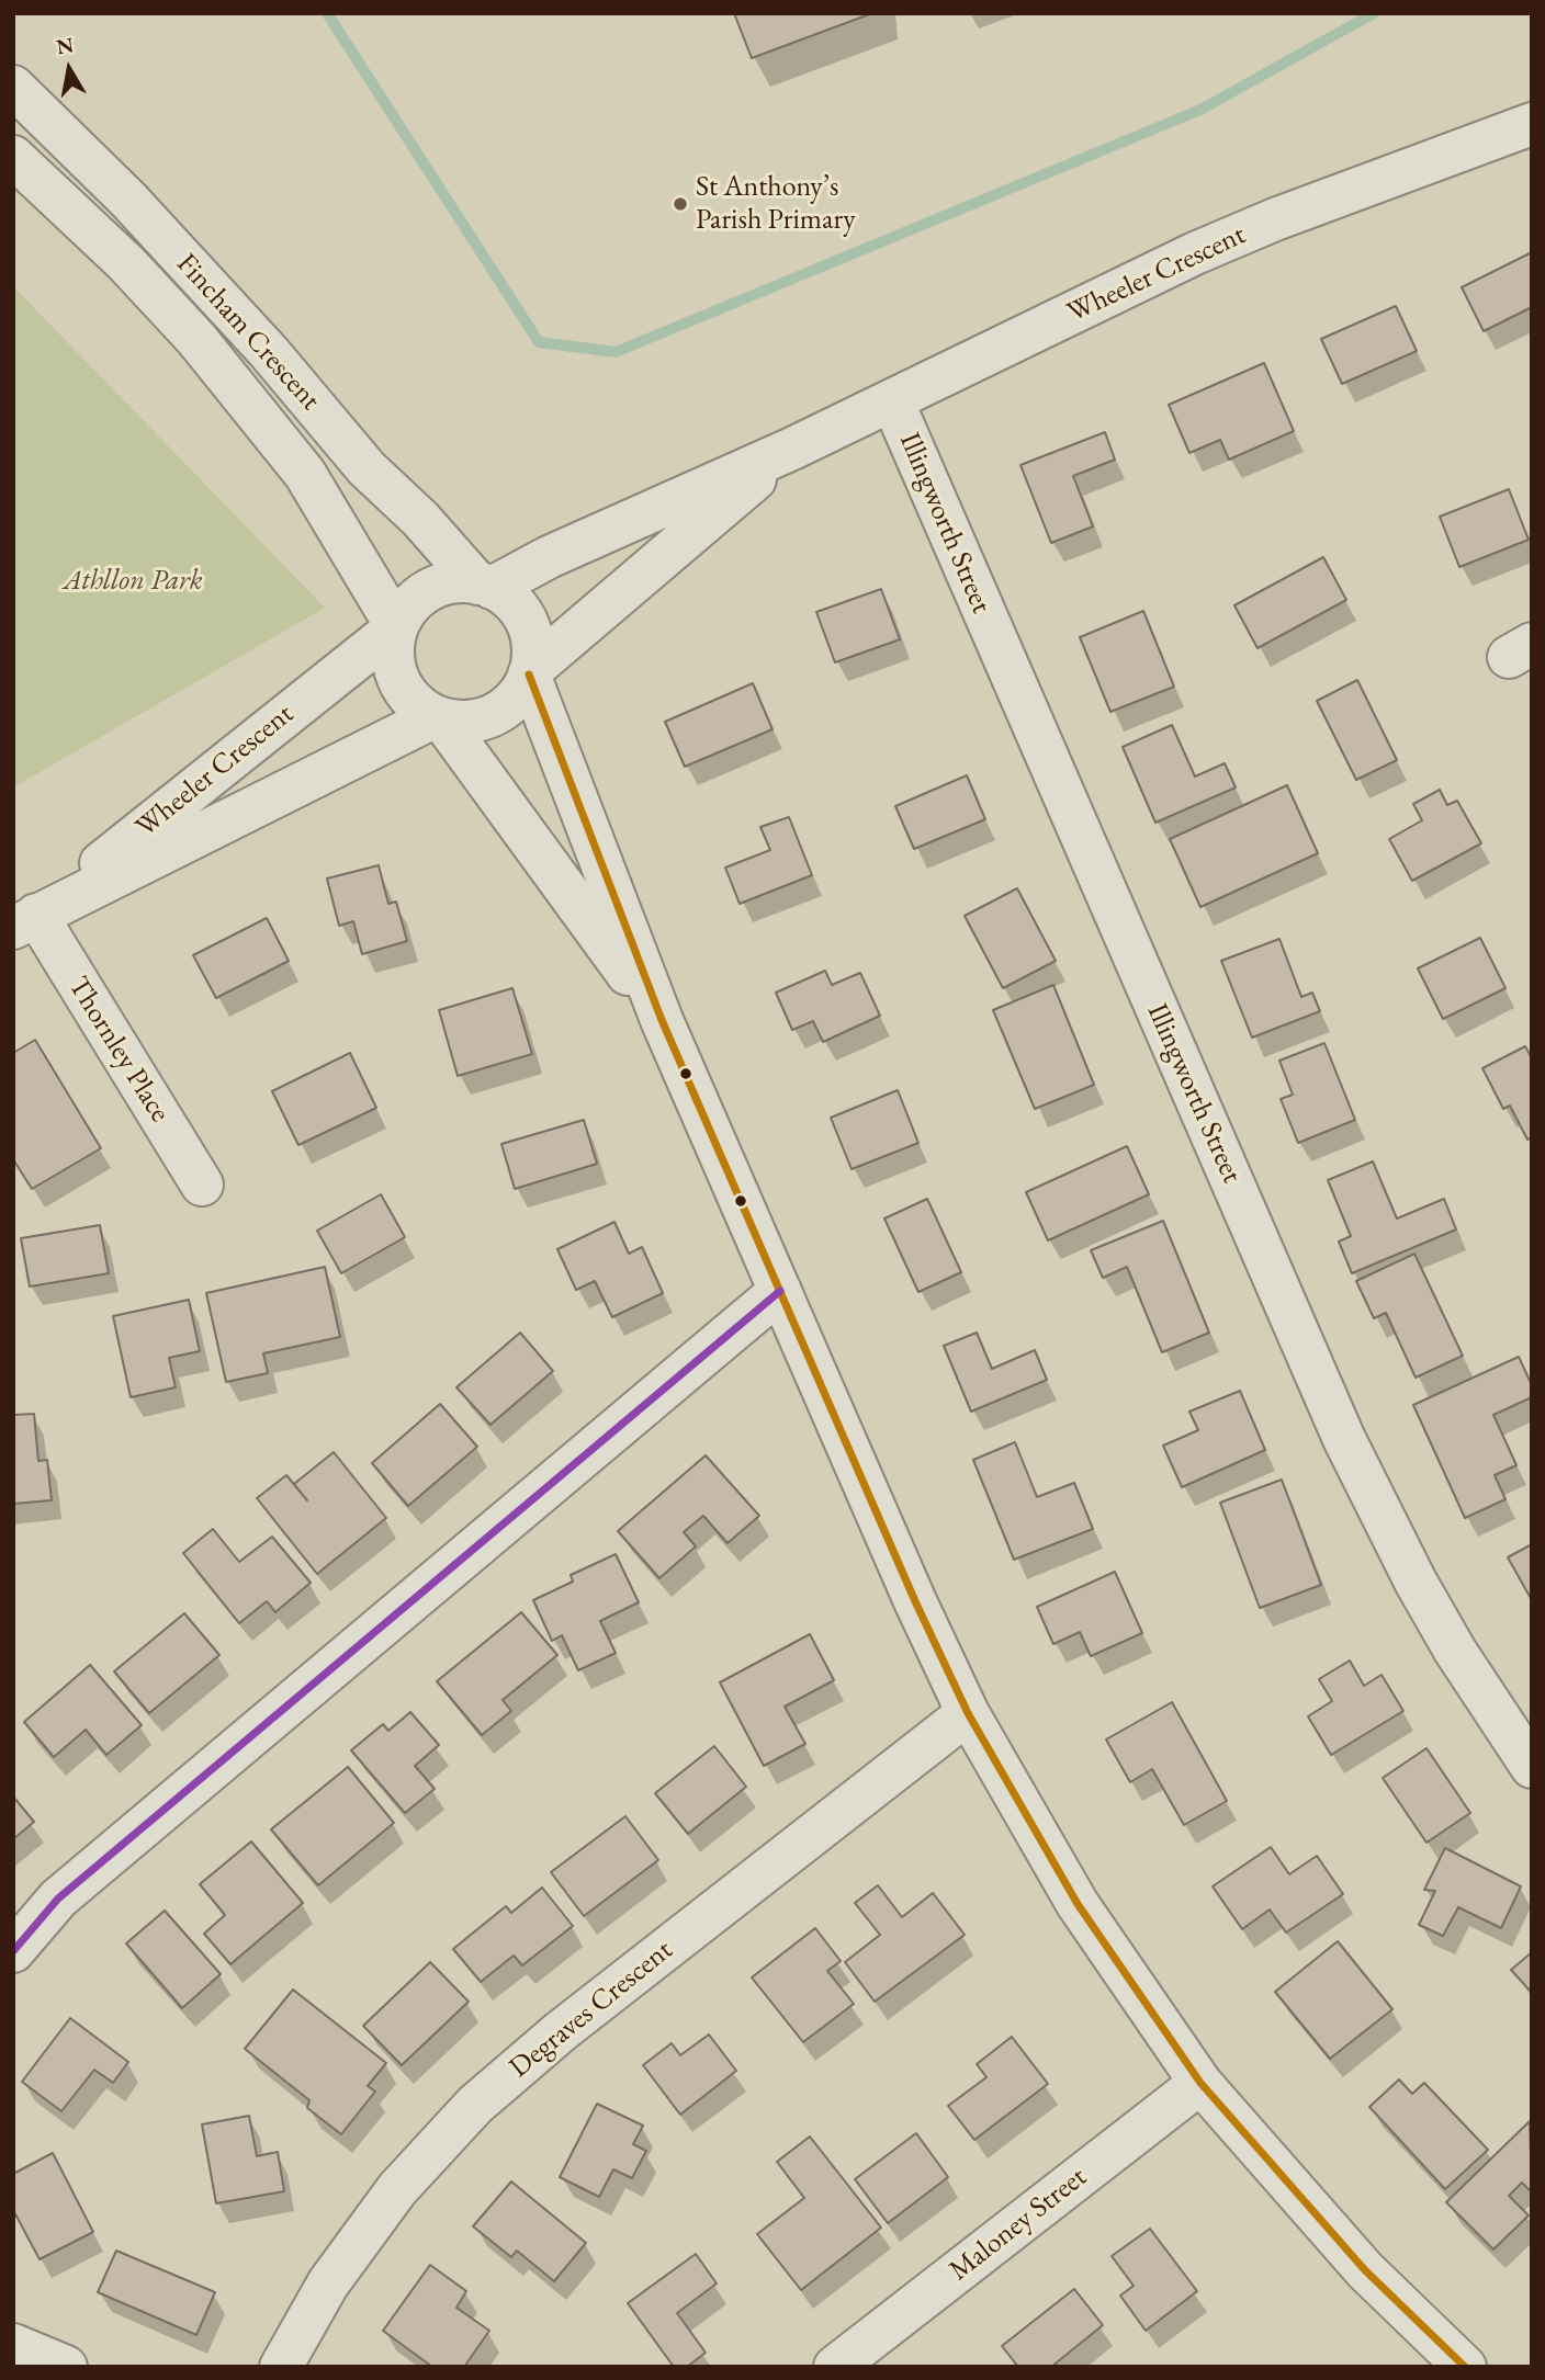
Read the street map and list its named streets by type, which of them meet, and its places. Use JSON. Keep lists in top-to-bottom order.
{
  "streets": {
    "street": [
      "Wheeler Crescent",
      "Fincham Crescent",
      "Illingworth Street",
      "Thornley Place",
      "Degraves Crescent",
      "Maloney Street"
    ]
  },
  "crossings": [
    ["Wheeler Crescent", "Fincham Crescent"],
    ["Wheeler Crescent", "Illingworth Street"],
    ["Wheeler Crescent", "Thornley Place"]
  ],
  "parks": ["Athllon Park"],
  "places": ["St Anthony’s Parish Primary"],
  "north": "top"
}
